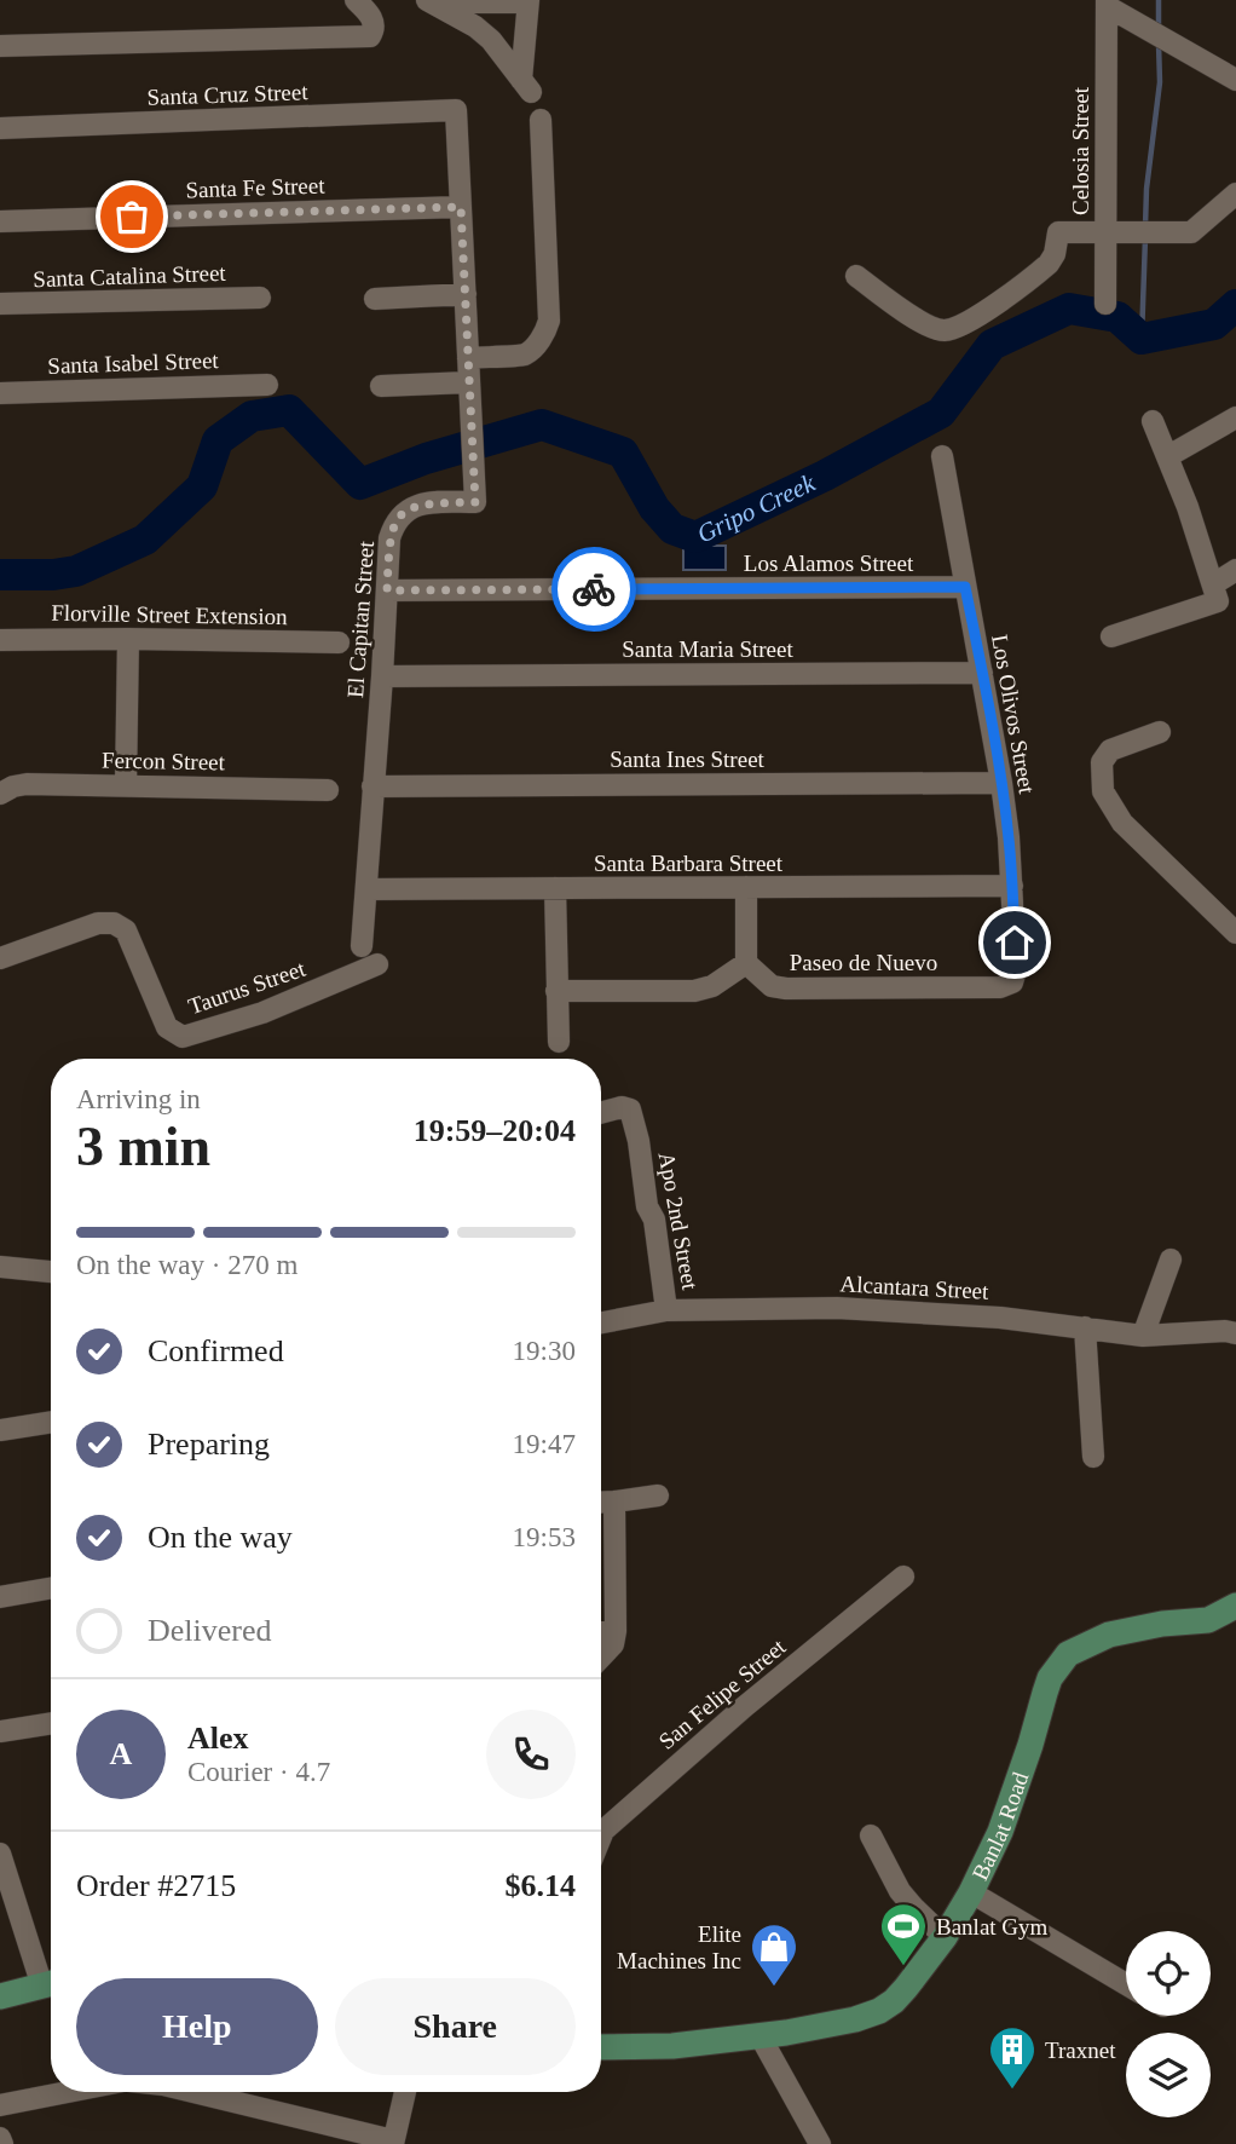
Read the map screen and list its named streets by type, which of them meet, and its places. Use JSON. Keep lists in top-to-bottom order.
{
  "streets": {
    "street": [
      "Santa Cruz Street",
      "Celosia Street",
      "Santa Fe Street",
      "Santa Catalina Street",
      "Santa Isabel Street",
      "Los Alamos Street",
      "Florville Street Extension",
      "El Capitan Street",
      "Santa Maria Street",
      "Los Olivos Street",
      "Santa Ines Street",
      "Fercon Street",
      "Santa Barbara Street",
      "Paseo de Nuevo",
      "Taurus Street",
      "Apo 2nd Street",
      "Alcantara Street",
      "San Felipe Street",
      "Banlat Road"
    ]
  },
  "crossings": [
    ["Santa Cruz Street", "El Capitan Street"],
    ["Santa Fe Street", "El Capitan Street"],
    ["Los Alamos Street", "El Capitan Street"],
    ["Los Alamos Street", "Los Olivos Street"],
    ["El Capitan Street", "Santa Maria Street"],
    ["El Capitan Street", "Santa Ines Street"],
    ["El Capitan Street", "Santa Barbara Street"],
    ["Santa Maria Street", "Los Olivos Street"],
    ["Los Olivos Street", "Santa Ines Street"],
    ["Los Olivos Street", "Santa Barbara Street"],
    ["Los Olivos Street", "Paseo de Nuevo"],
    ["Apo 2nd Street", "Alcantara Street"]
  ],
  "water": ["Gripo Creek"],
  "places": {
    "sports": ["Banlat Gym"],
    "shop": ["Elite Machines Inc"],
    "building": ["Traxnet"]
  },
  "page": {
    "heading": ["3 min", "Arriving in", "19:59–20:04"],
    "panel": [
      "Alex",
      "Courier · 4.7",
      "Order #2715",
      "$6.14"
    ],
    "bar": "On the way · 270 m",
    "list": [
      ["Confirmed", "19:30"],
      ["Preparing", "19:47"],
      ["On the way", "19:53"],
      "Delivered"
    ],
    "round": "A",
    "buttons": ["Help", "Share"]
  }
}
